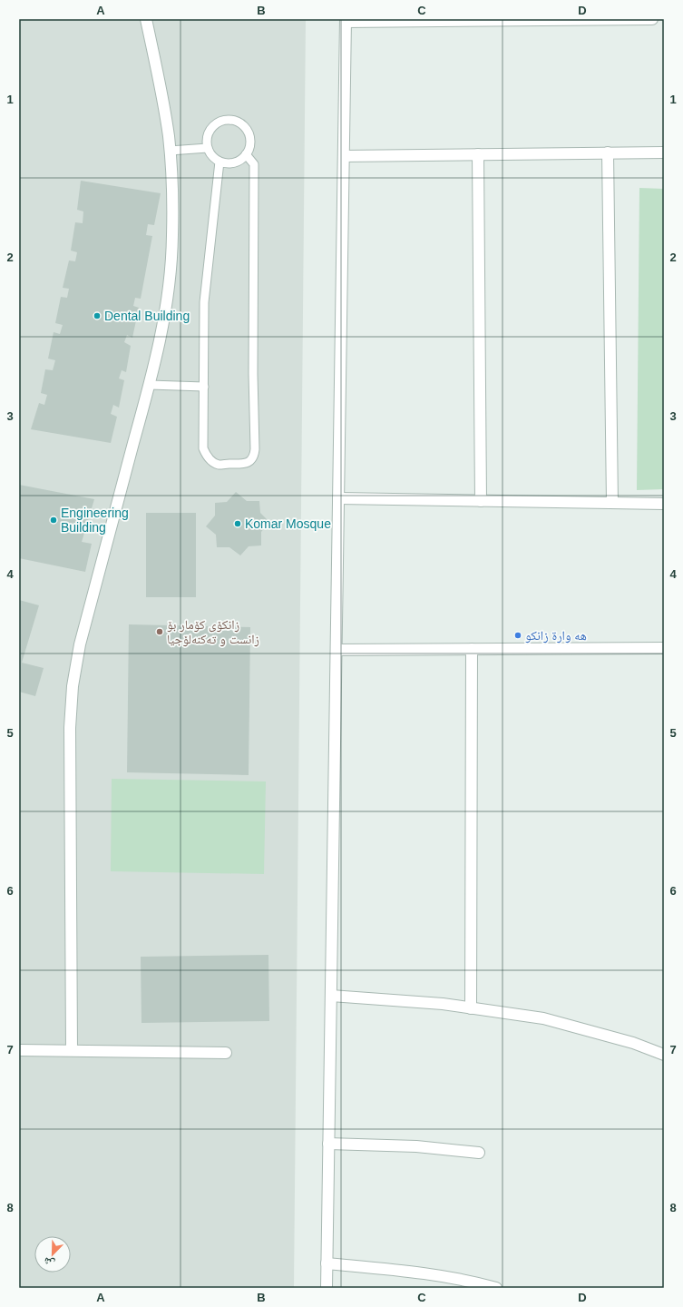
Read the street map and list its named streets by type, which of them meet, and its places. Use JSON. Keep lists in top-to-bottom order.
{
  "places": [
    "Dental Building",
    "Engineering Building",
    "Komar Mosque",
    "زانکۆی کۆمار بۆ زانست و تەکنەلۆجیا",
    "هه وارة زانكو"
  ],
  "north": "bottom left",
  "grid": {
    "columns": [
      "A",
      "B",
      "C",
      "D"
    ],
    "rows": [
      "1",
      "2",
      "3",
      "4",
      "5",
      "6",
      "7",
      "8"
    ]
  }
}
